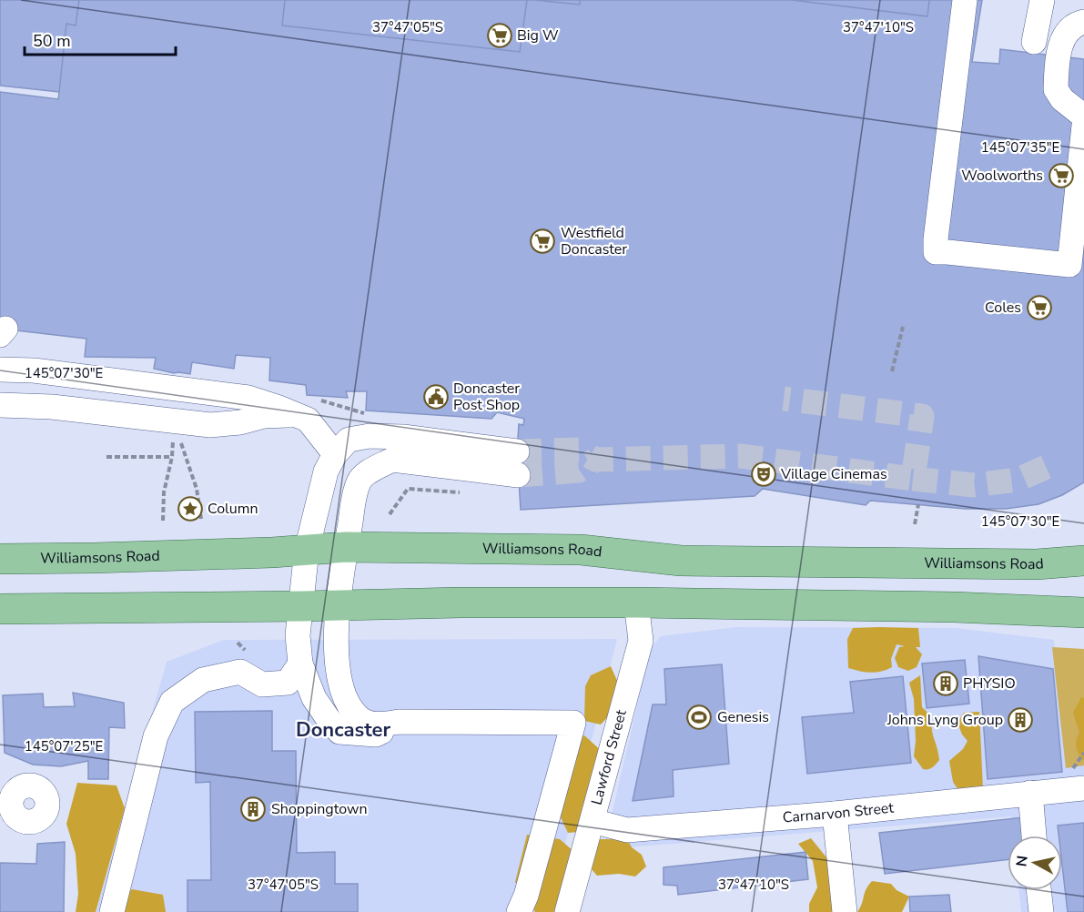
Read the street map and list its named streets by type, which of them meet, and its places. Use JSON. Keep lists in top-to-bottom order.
{
  "streets": {
    "main road": ["Williamsons Road"],
    "street": ["Lawford Street", "Carnarvon Street"]
  },
  "crossings": [
    ["Lawford Street", "Carnarvon Street"]
  ],
  "districts": ["Doncaster"],
  "places": {
    "supermarket": [
      "Big W",
      "Woolworths",
      "Westfield Doncaster",
      "Coles"
    ],
    "public building": ["Doncaster Post Shop"],
    "theatre": ["Village Cinemas"],
    "place": ["Column"],
    "building": ["PHYSIO", "Johns Lyng Group", "Shoppingtown"],
    "sports": ["Genesis"]
  },
  "scale_bar": "50 m",
  "north": "left",
  "coordinates": [
    "37°47'05\"S",
    "37°47'10\"S",
    "145°07'35\"E",
    "145°07'30\"E",
    "145°07'25\"E"
  ]
}
